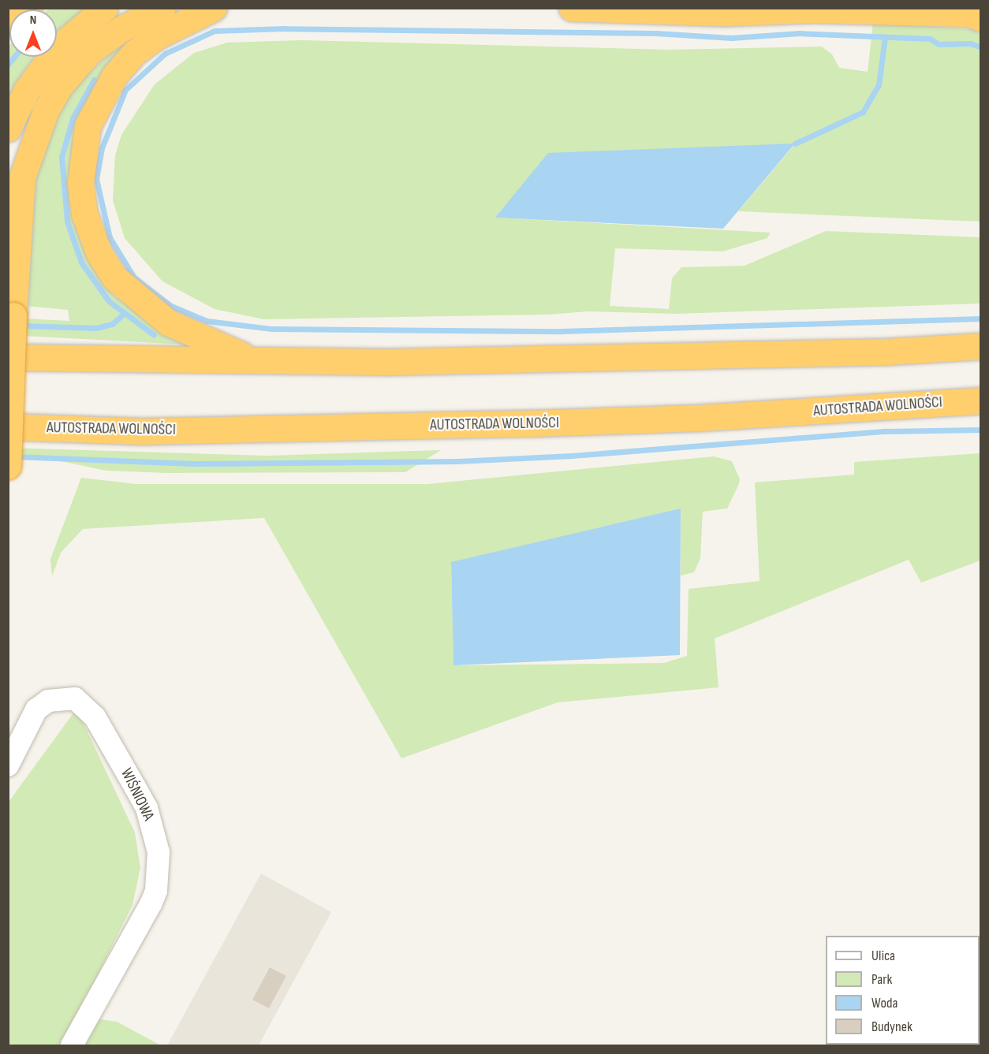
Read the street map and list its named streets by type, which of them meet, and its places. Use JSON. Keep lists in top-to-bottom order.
{
  "streets": {
    "highway": ["AUTOSTRADA WOLNOŚCI"],
    "street": ["WIŚNIOWA"]
  },
  "legend": [
    "Ulica",
    "Park",
    "Woda",
    "Budynek"
  ],
  "north": "top"
}
